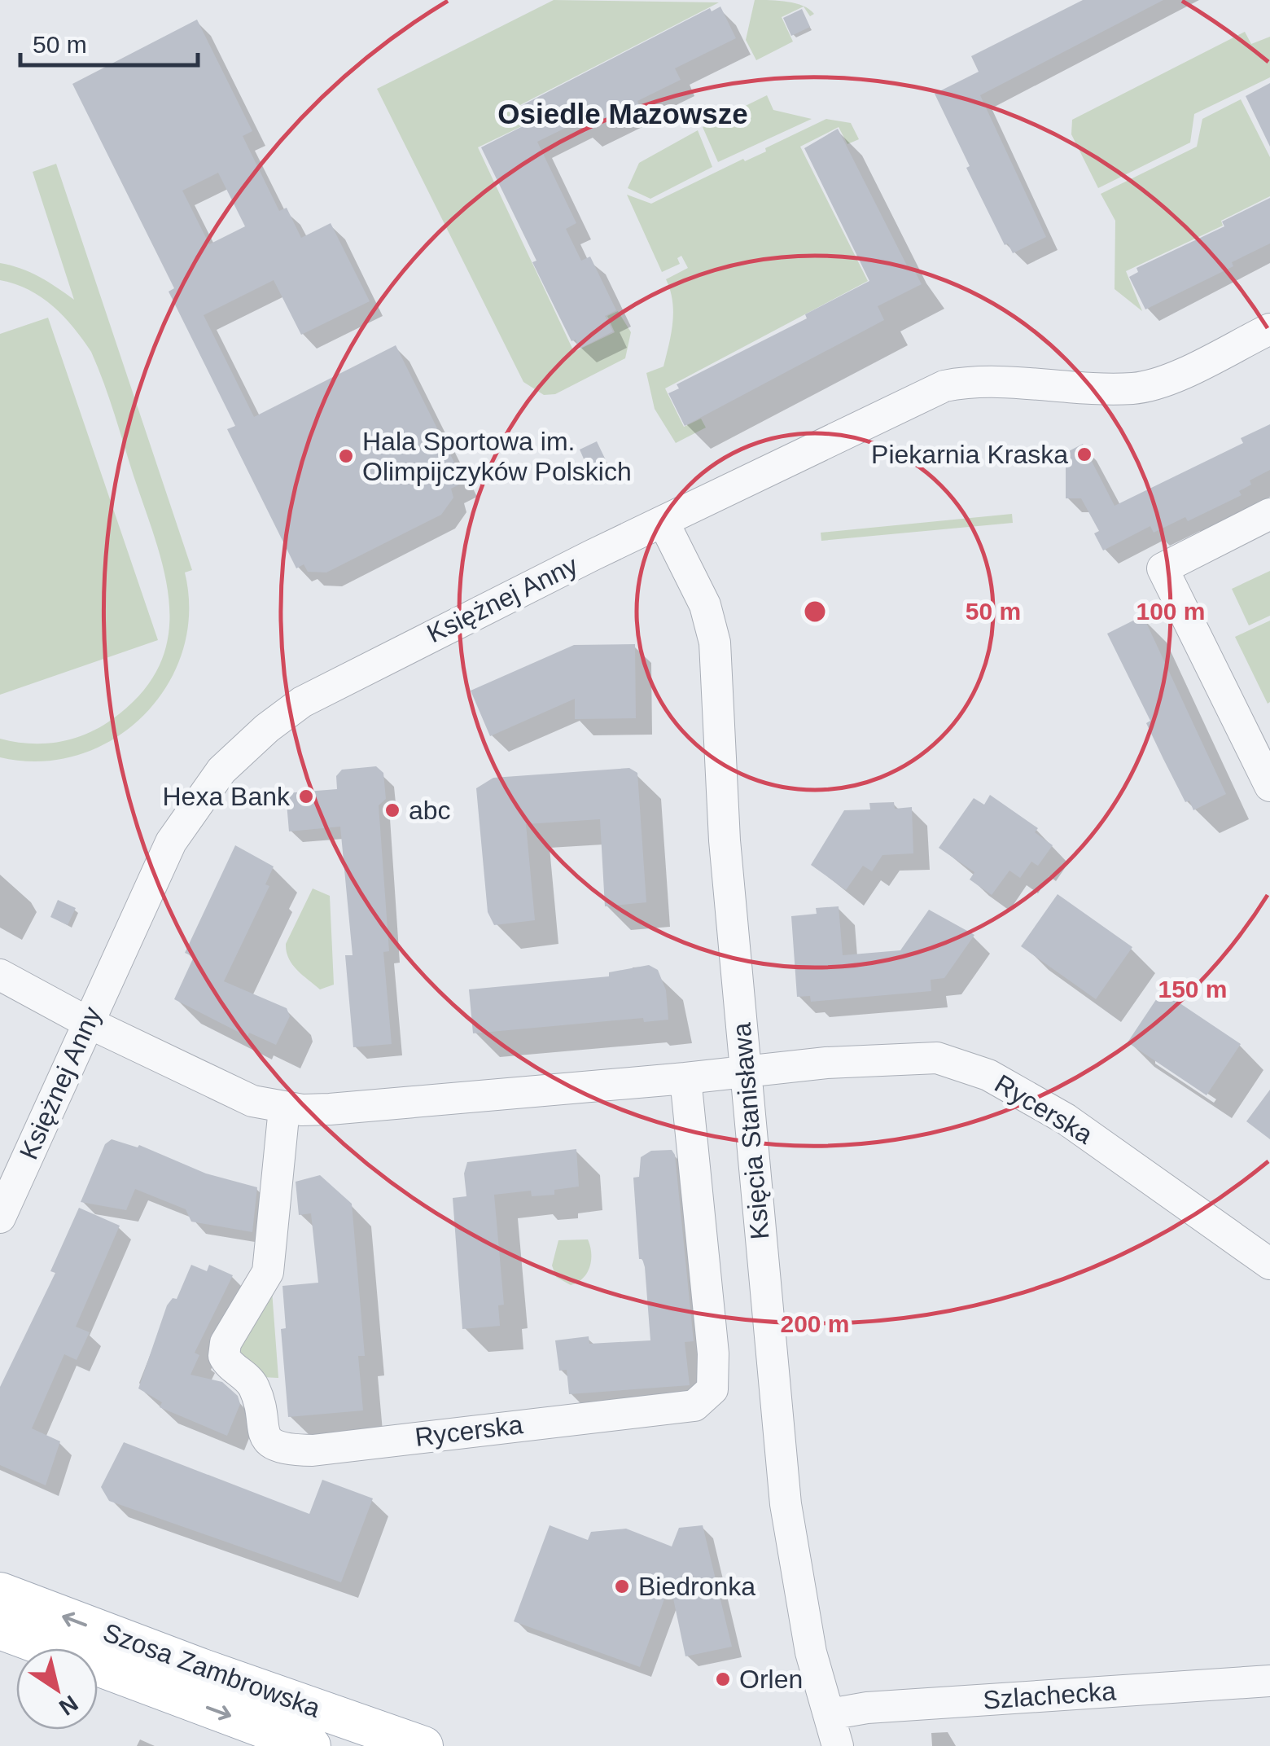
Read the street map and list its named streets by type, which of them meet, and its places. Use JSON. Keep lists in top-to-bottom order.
{
  "streets": {
    "main road": ["Szosa Zambrowska"],
    "street": [
      "Księżnej Anny",
      "Rycerska",
      "Księcia Stanisława",
      "Szlachecka"
    ]
  },
  "crossings": [
    ["Księżnej Anny", "Rycerska"],
    ["Księżnej Anny", "Księcia Stanisława"],
    ["Rycerska", "Księcia Stanisława"],
    ["Księcia Stanisława", "Szlachecka"]
  ],
  "districts": ["Osiedle Mazowsze"],
  "places": [
    "Piekarnia Kraska",
    "Hala Sportowa im. Olimpijczyków Polskich",
    "Hexa Bank",
    "abc",
    "Biedronka",
    "Orlen"
  ],
  "scale_bar": "50 m",
  "north": "bottom right",
  "rings": [
    "50 m",
    "100 m",
    "150 m",
    "200 m"
  ]
}
